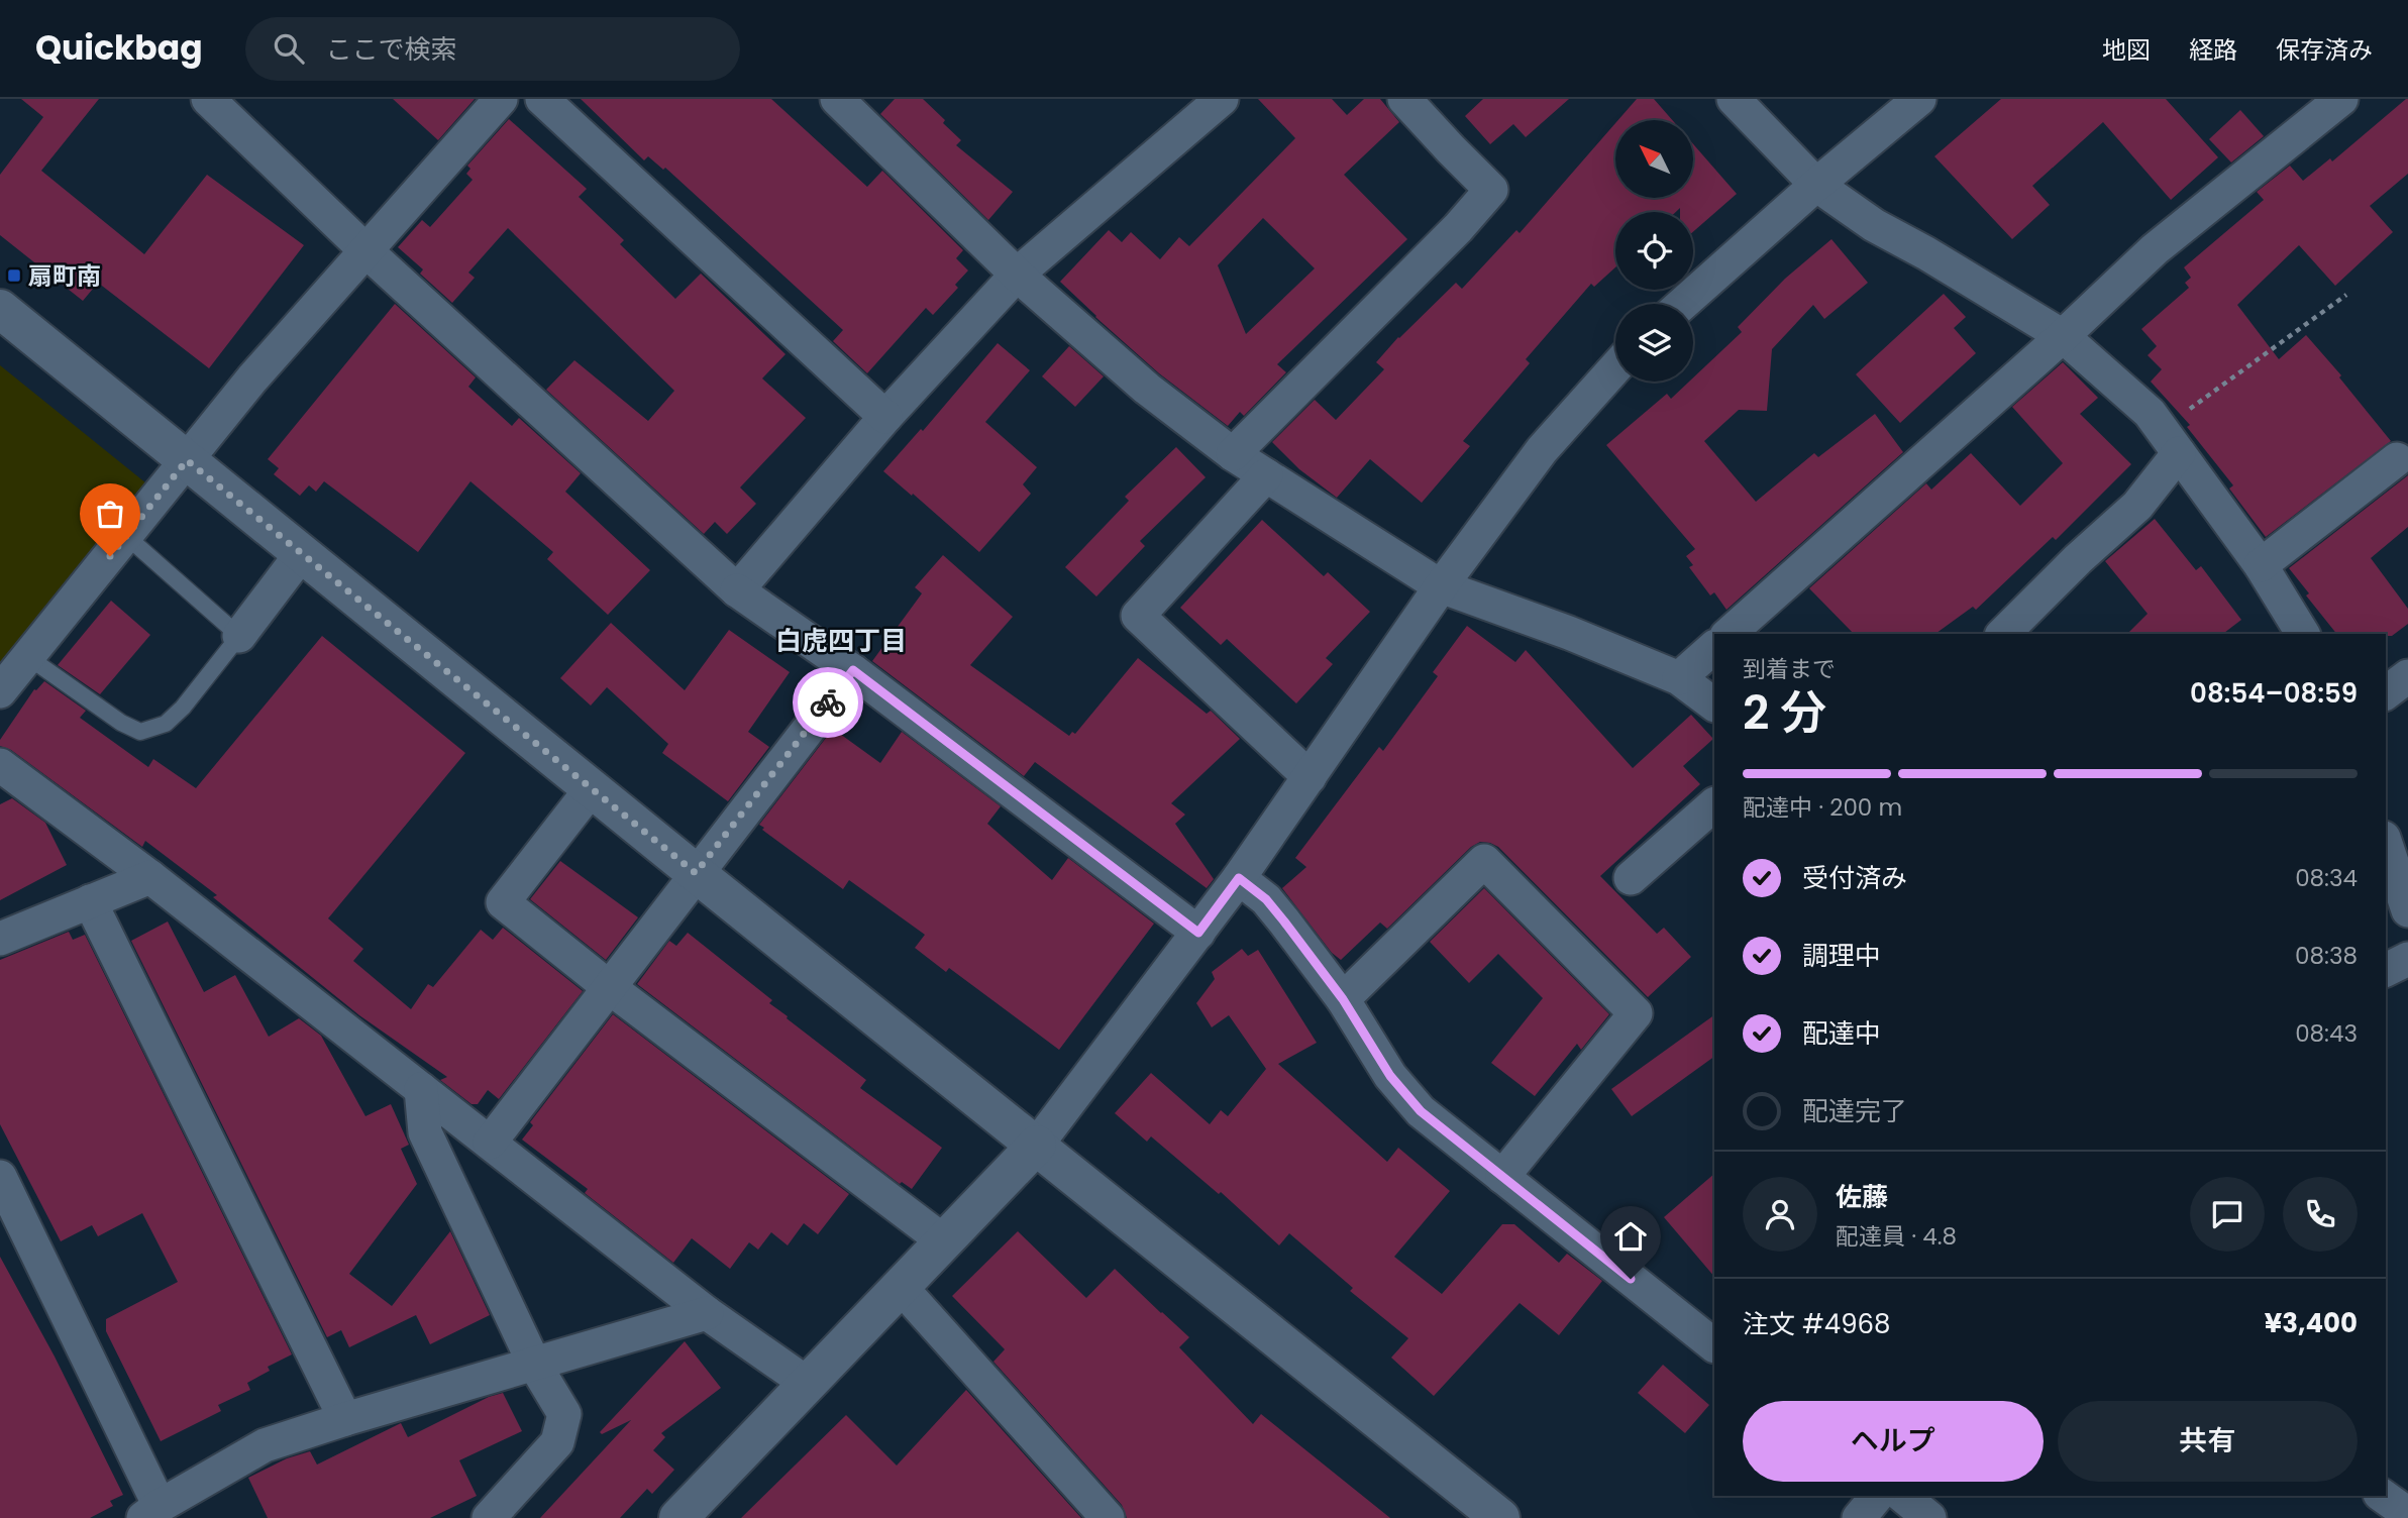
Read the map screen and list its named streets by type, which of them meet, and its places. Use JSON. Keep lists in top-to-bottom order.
{
  "districts": ["白虎四丁目"],
  "places": {
    "transit": ["扇町南"]
  },
  "north": "top left",
  "page": {
    "header": "Quickbag",
    "search": "ここで検索",
    "nav": ["地図", "経路", "保存済み"],
    "heading": ["2 分", "到着まで", "08:54–08:59"],
    "panel": [
      "佐藤",
      "配達員 · 4.8",
      "注文 #4968",
      "¥3,400"
    ],
    "bar": "配達中 · 200 m",
    "list": [
      ["受付済み", "08:34"],
      ["調理中", "08:38"],
      ["配達中", "08:43"],
      "配達完了"
    ],
    "buttons": ["ヘルプ", "共有"]
  }
}
